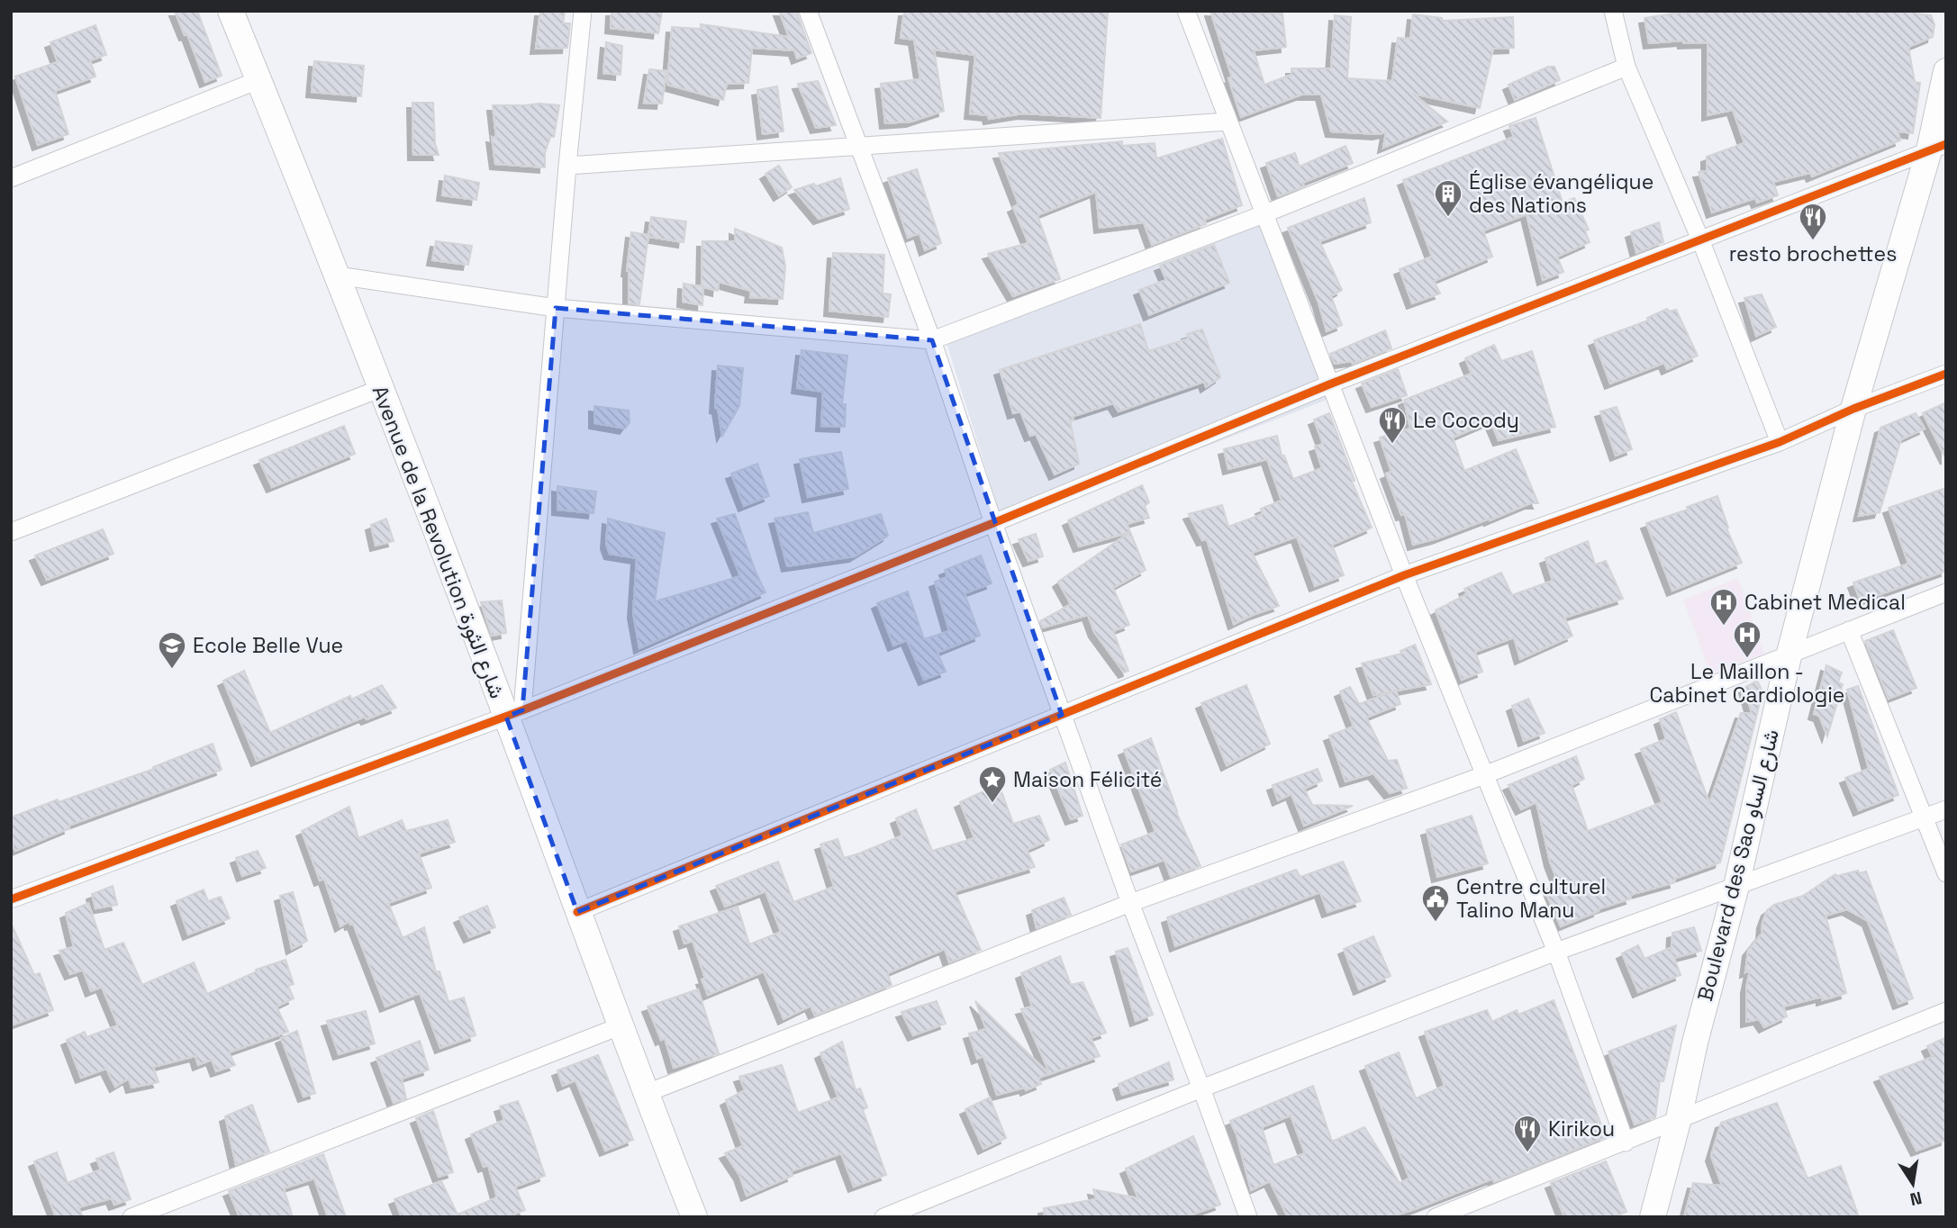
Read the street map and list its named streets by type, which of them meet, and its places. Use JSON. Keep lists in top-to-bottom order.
{
  "streets": {
    "street": ["Avenue de la Revolution شارع الثورة", "Boulevard des Sao شارع الساو"]
  },
  "places": {
    "building": ["Église évangélique des Nations"],
    "restaurant": ["resto brochettes", "Le Cocody", "Kirikou"],
    "hospital": ["Cabinet Medical", "Le Maillon - Cabinet Cardiologie"],
    "school or university": ["Ecole Belle Vue"],
    "place": ["Maison Félicité"],
    "public building": ["Centre culturel Talino Manu"]
  },
  "north": "bottom"
}
